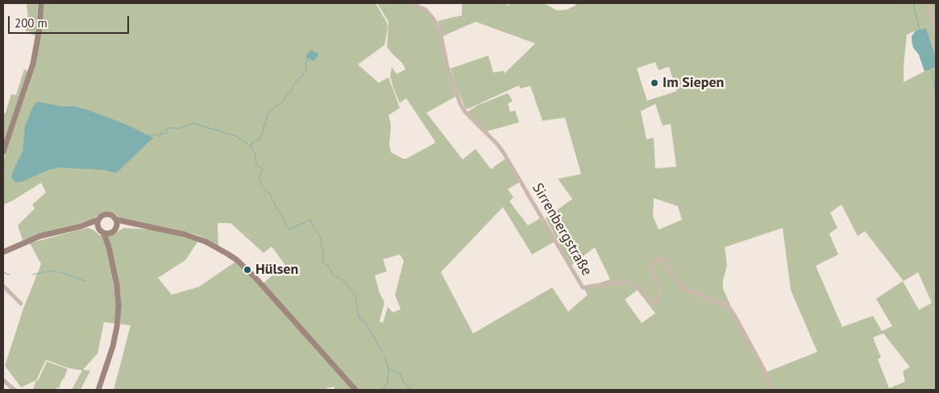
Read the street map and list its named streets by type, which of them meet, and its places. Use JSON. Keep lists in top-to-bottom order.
{
  "streets": {
    "street": ["Sirrenbergstraße"]
  },
  "places": ["Im Siepen", "Hülsen"],
  "scale_bar": "200 m"
}
